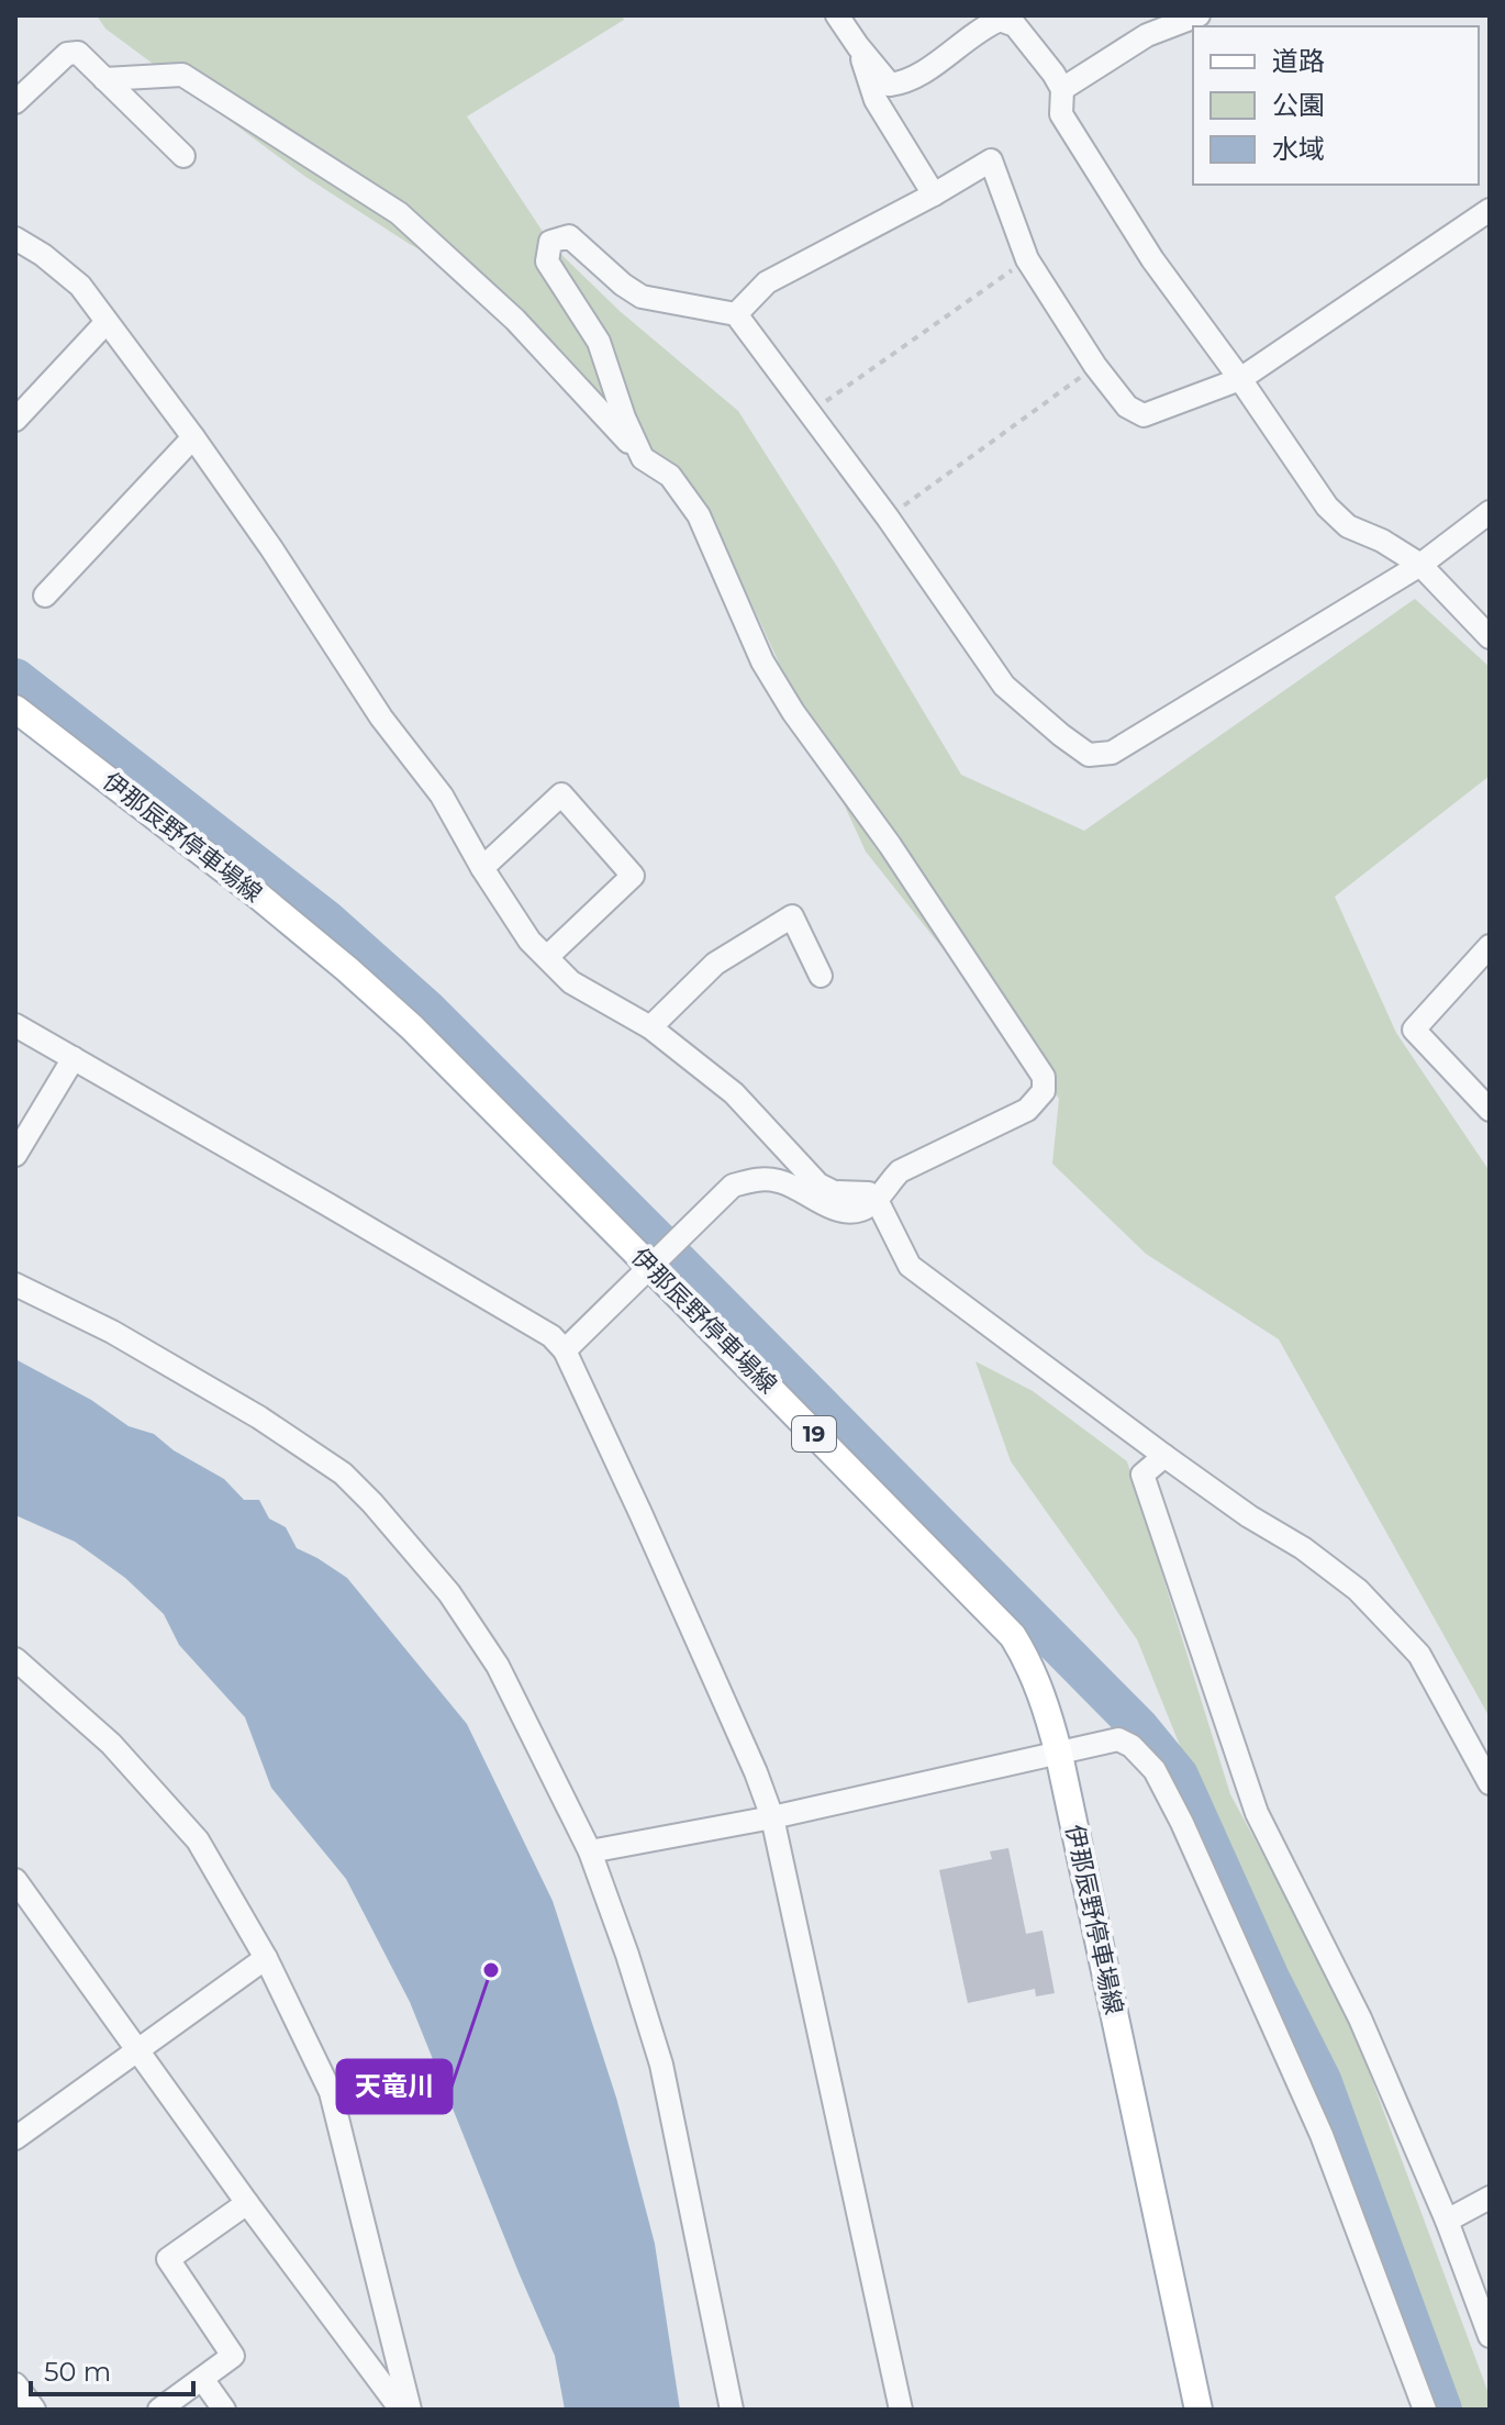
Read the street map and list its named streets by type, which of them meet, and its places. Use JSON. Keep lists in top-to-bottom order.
{
  "streets": {
    "main road": ["伊那辰野停車場線", "19"]
  },
  "places": ["天竜川"],
  "legend": ["道路", "公園", "水域"],
  "scale_bar": "50 m"
}
